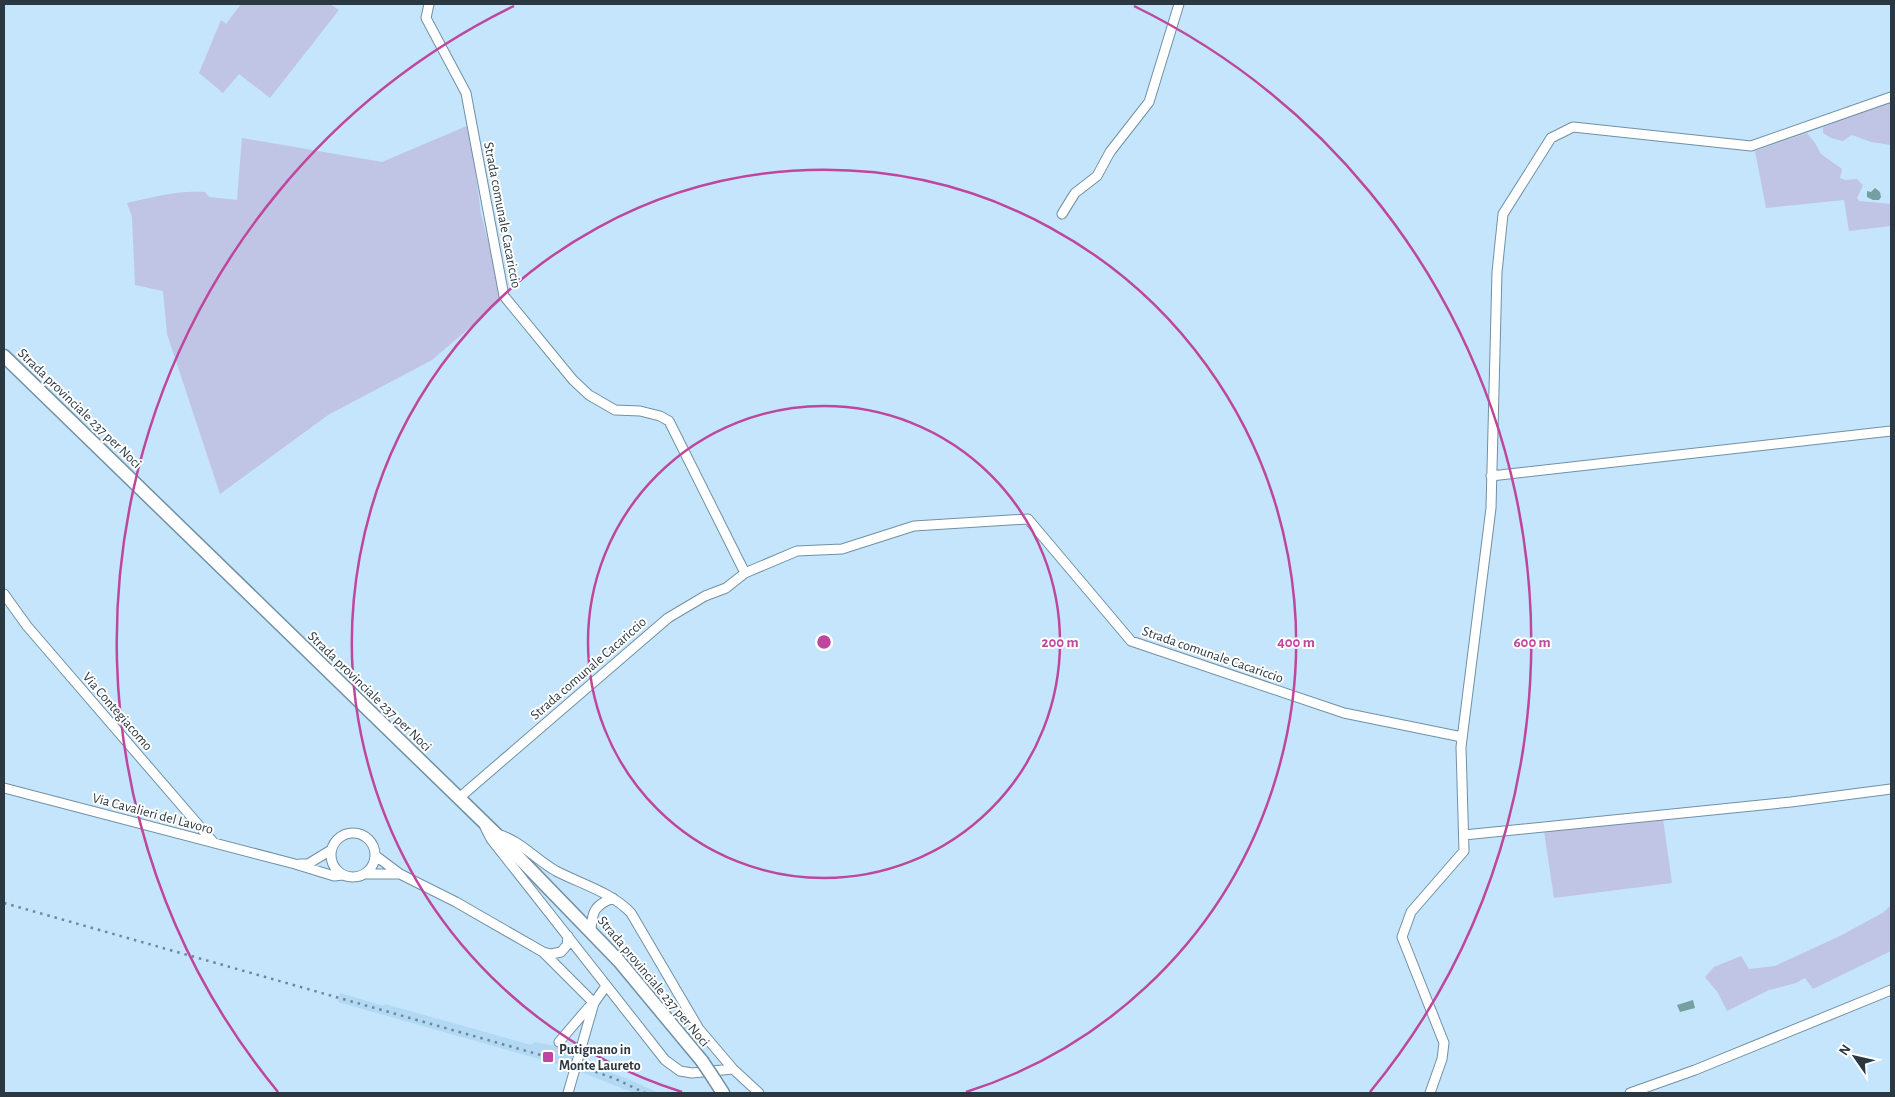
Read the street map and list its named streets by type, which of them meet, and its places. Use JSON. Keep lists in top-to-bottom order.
{
  "streets": {
    "main road": ["Strada provinciale 237 per Noci"],
    "street": ["Strada comunale Cacariccio", "Via Contegiacomo", "Via Cavalieri del Lavoro"]
  },
  "crossings": [
    ["Strada comunale Cacariccio", "Strada provinciale 237 per Noci"],
    ["Via Contegiacomo", "Via Cavalieri del Lavoro"]
  ],
  "places": {
    "transit": ["Putignano in Monte Laureto"]
  },
  "north": "top left",
  "rings": ["200 m", "400 m", "600 m"]
}
